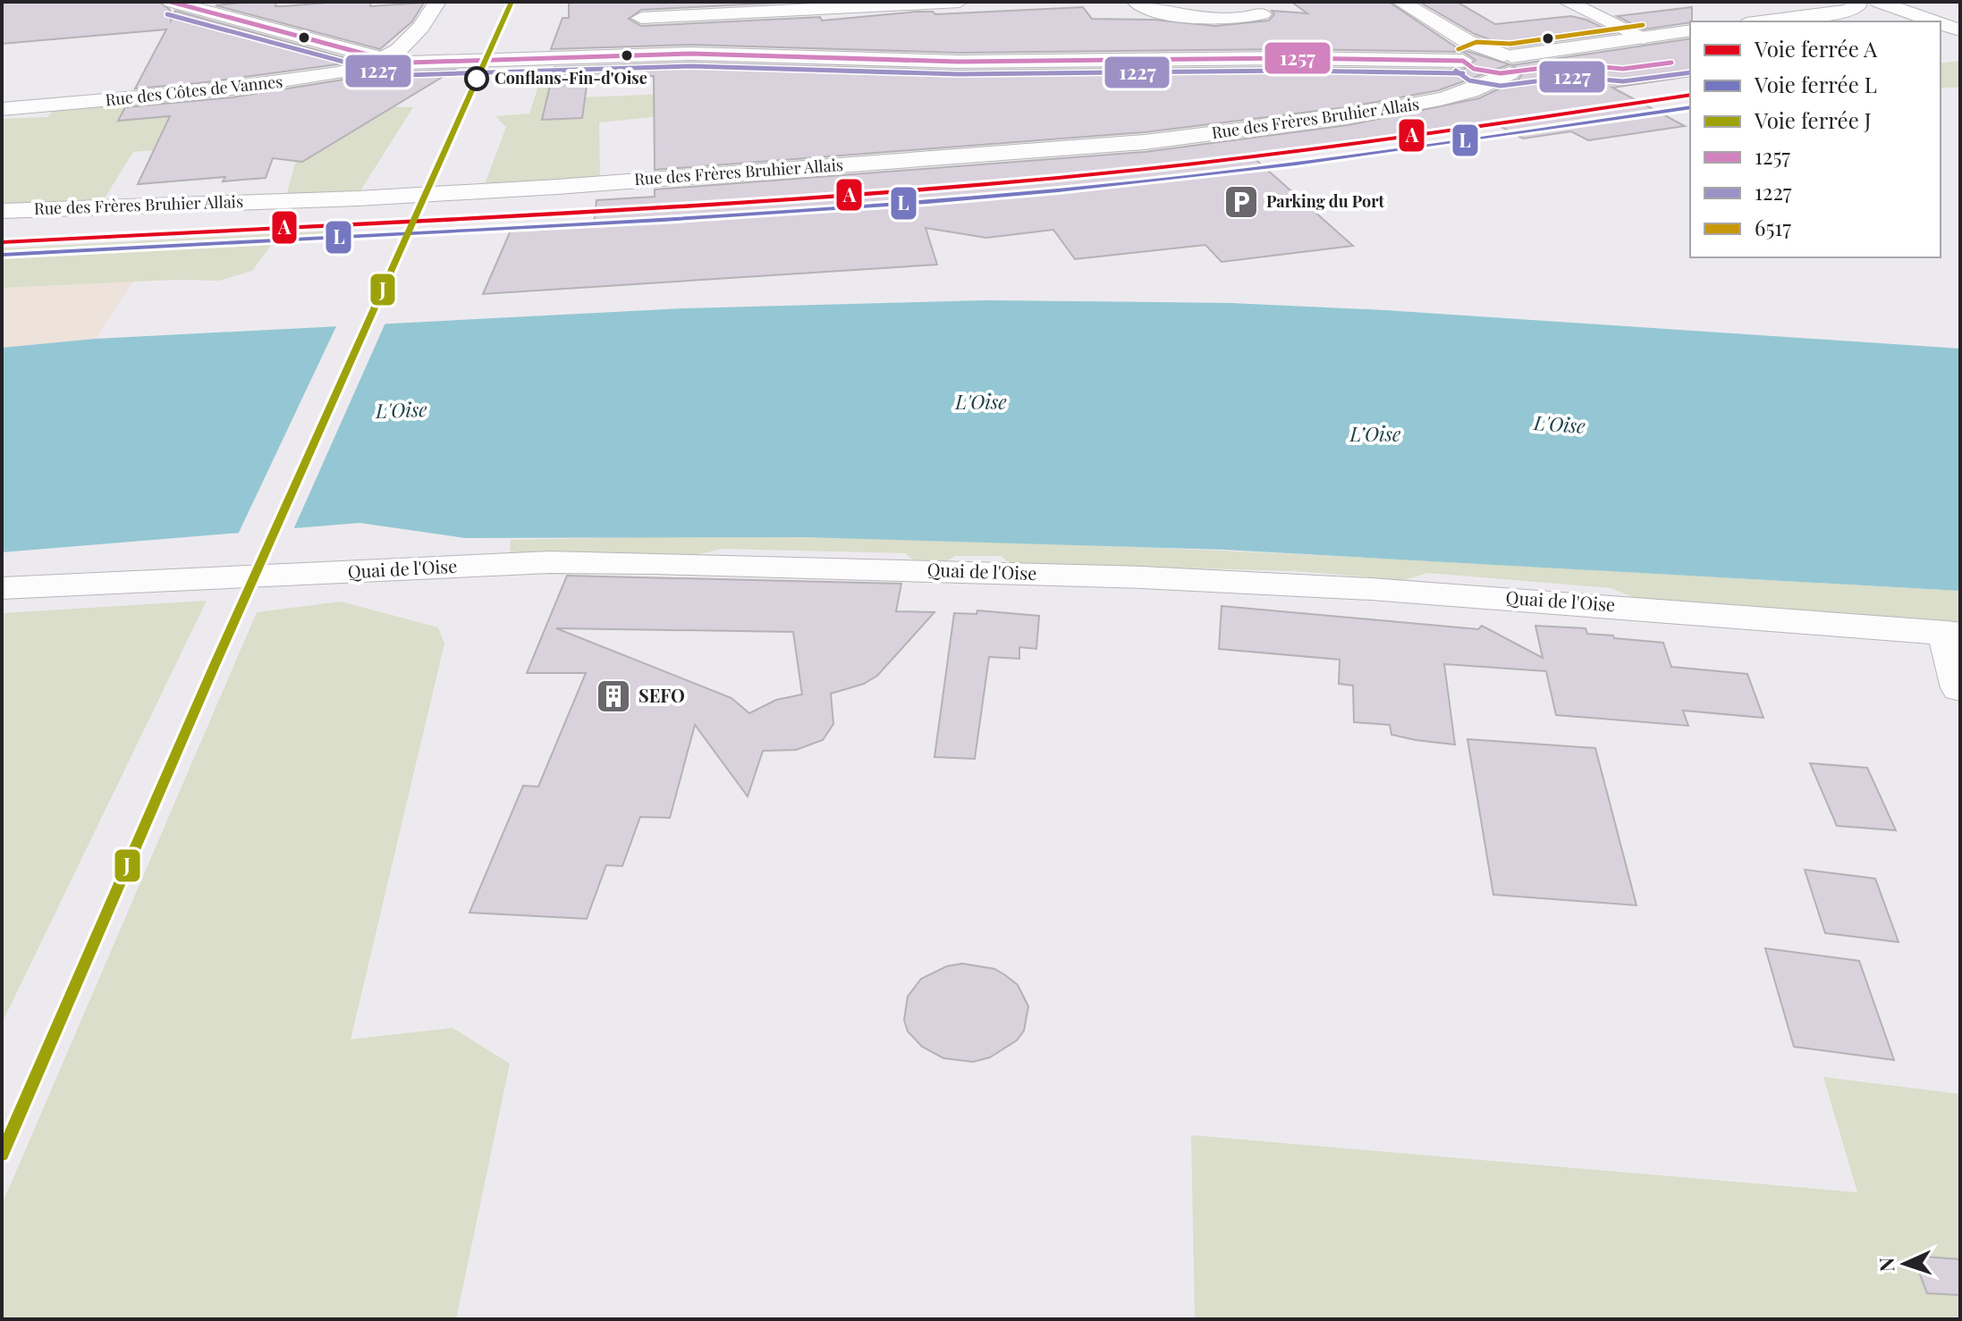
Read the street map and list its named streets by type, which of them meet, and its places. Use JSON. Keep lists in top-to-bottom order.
{
  "streets": {
    "street": ["Rue des Côtes de Vannes", "Rue des Frères Bruhier Allais", "Quai de l'Oise"]
  },
  "water": ["L'Oise", "L’Oise"],
  "places": {
    "other": ["Conflans-Fin-d'Oise"],
    "parking": ["Parking du Port"],
    "building": ["SEFO"]
  },
  "lines": [
    "rail line J",
    "transit line 1257",
    "transit line 1227",
    "transit line 6517",
    "rail line A",
    "rail line L"
  ],
  "legend": [
    "Voie ferrée A",
    "Voie ferrée L",
    "Voie ferrée J",
    "1257",
    "1227",
    "6517"
  ],
  "north": "left"
}
